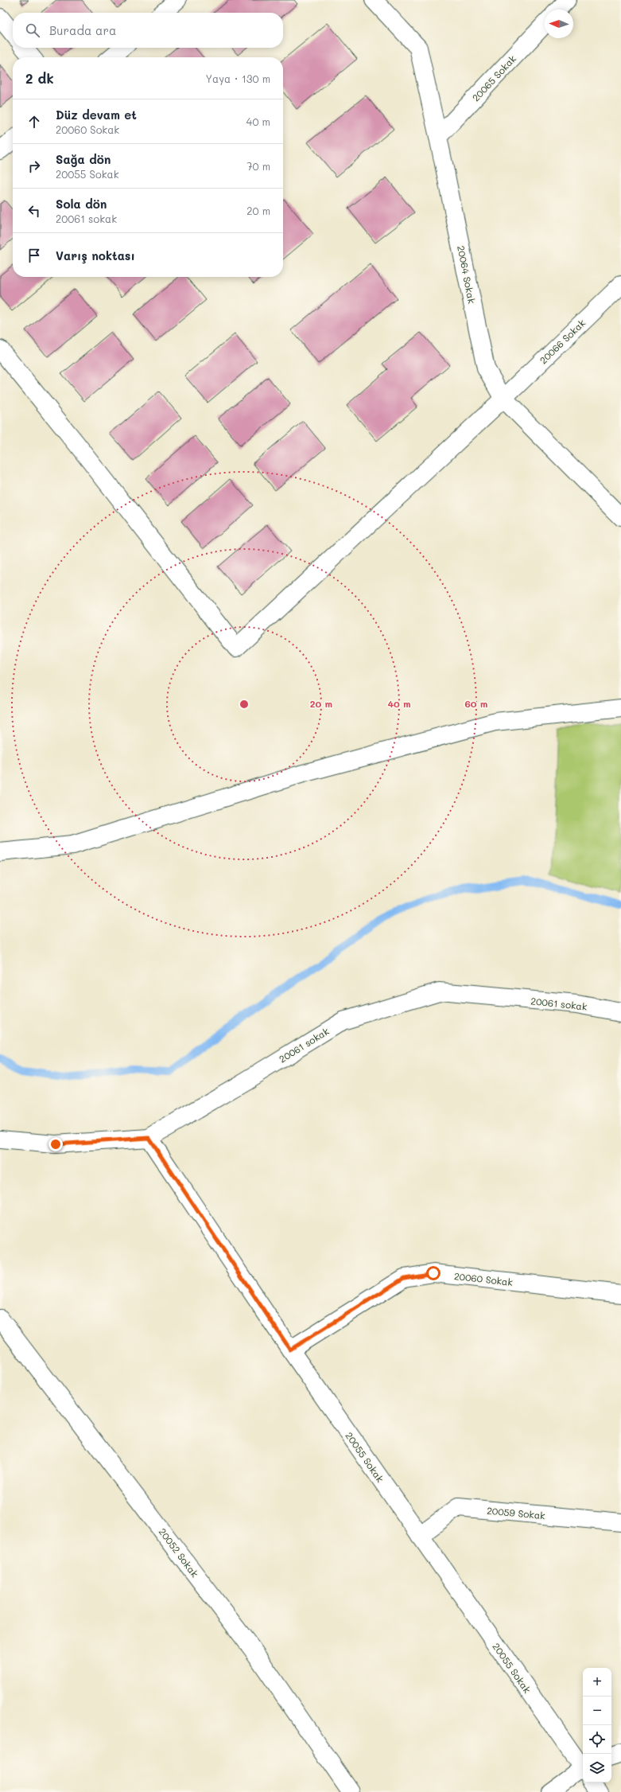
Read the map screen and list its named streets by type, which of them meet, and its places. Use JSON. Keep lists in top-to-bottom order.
{
  "streets": {
    "street": [
      "20065 Sokak",
      "20064 Sokak",
      "20066 Sokak",
      "20061 sokak",
      "20060 Sokak",
      "20055 Sokak",
      "20059 Sokak",
      "20052 Sokak"
    ]
  },
  "crossings": [
    ["20065 Sokak", "20064 Sokak"],
    ["20064 Sokak", "20066 Sokak"],
    ["20061 sokak", "20055 Sokak"],
    ["20060 Sokak", "20055 Sokak"],
    ["20055 Sokak", "20059 Sokak"]
  ],
  "north": "left",
  "page": {
    "search": "Burada ara",
    "heading": ["2 dk", "Yaya · 130 m"],
    "list": [
      ["Düz devam et", "20060 Sokak", "40 m"],
      ["Sağa dön", "20055 Sokak", "70 m"],
      ["Sola dön", "20061 sokak", "20 m"],
      "Varış noktası"
    ],
    "map_buttons": ["+", "−"]
  },
  "rings": ["20 m", "40 m", "60 m"]
}
